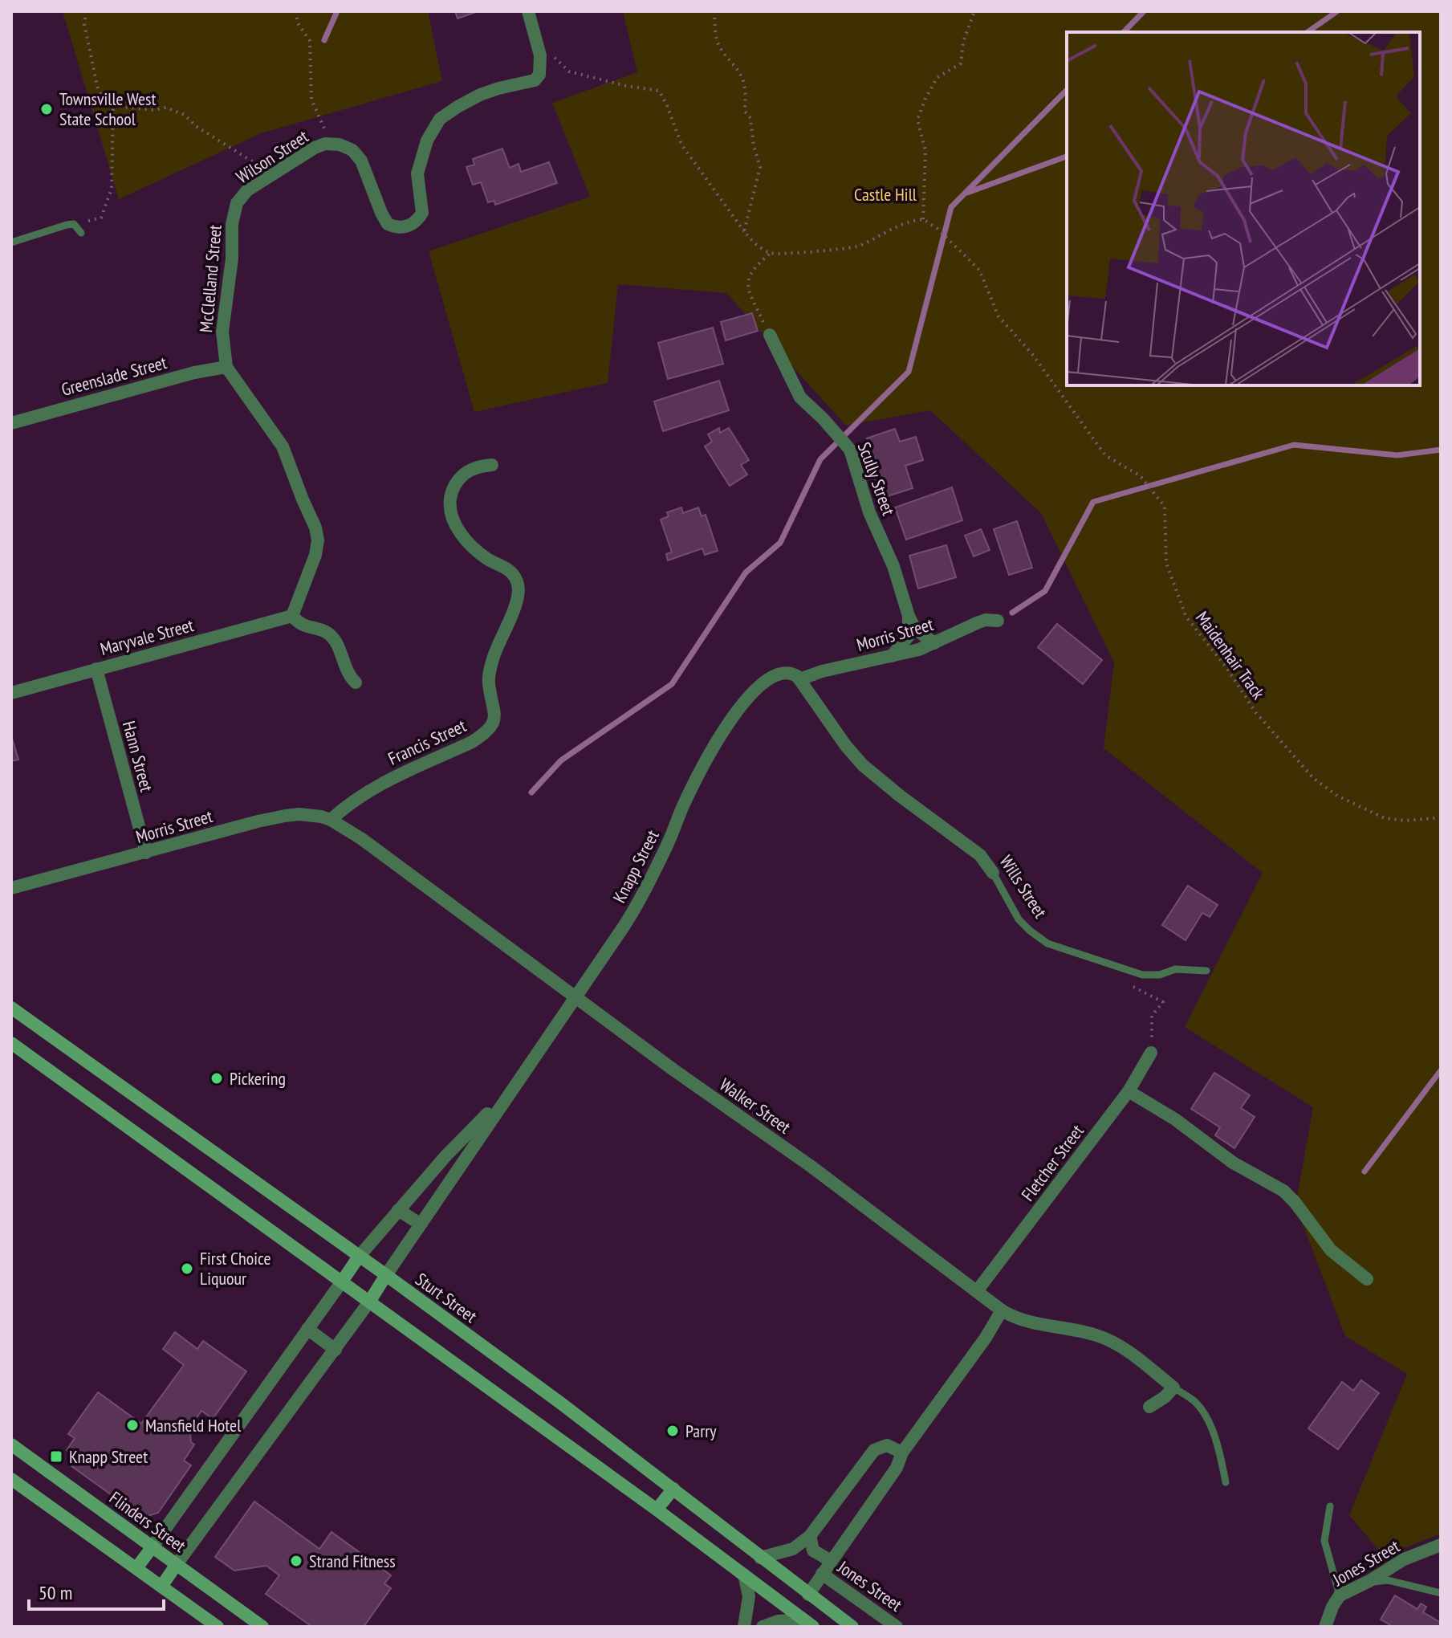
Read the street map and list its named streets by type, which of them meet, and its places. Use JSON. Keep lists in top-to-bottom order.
{
  "streets": {
    "main road": ["Sturt Street", "Flinders Street"],
    "street": [
      "Wilson Street",
      "McClelland Street",
      "Greenslade Street",
      "Scully Street",
      "Morris Street",
      "Maryvale Street",
      "Francis Street",
      "Hann Street",
      "Knapp Street",
      "Wills Street",
      "Walker Street",
      "Fletcher Street",
      "Jones Street"
    ],
    "path": ["Maidenhair Track"]
  },
  "crossings": [
    ["Wilson Street", "McClelland Street"],
    ["McClelland Street", "Greenslade Street"],
    ["McClelland Street", "Maryvale Street"],
    ["Scully Street", "Morris Street"],
    ["Morris Street", "Francis Street"],
    ["Morris Street", "Hann Street"],
    ["Morris Street", "Knapp Street"],
    ["Morris Street", "Wills Street"],
    ["Morris Street", "Walker Street"],
    ["Maryvale Street", "Hann Street"],
    ["Francis Street", "Walker Street"],
    ["Knapp Street", "Wills Street"],
    ["Knapp Street", "Walker Street"],
    ["Knapp Street", "Sturt Street"],
    ["Walker Street", "Fletcher Street"]
  ],
  "parks": ["Castle Hill"],
  "places": {
    "other": [
      "Townsville West State School",
      "Pickering",
      "First Choice Liquour",
      "Mansfield Hotel",
      "Parry",
      "Strand Fitness"
    ],
    "transit": ["Knapp Street"]
  },
  "scale_bar": "50 m"
}
